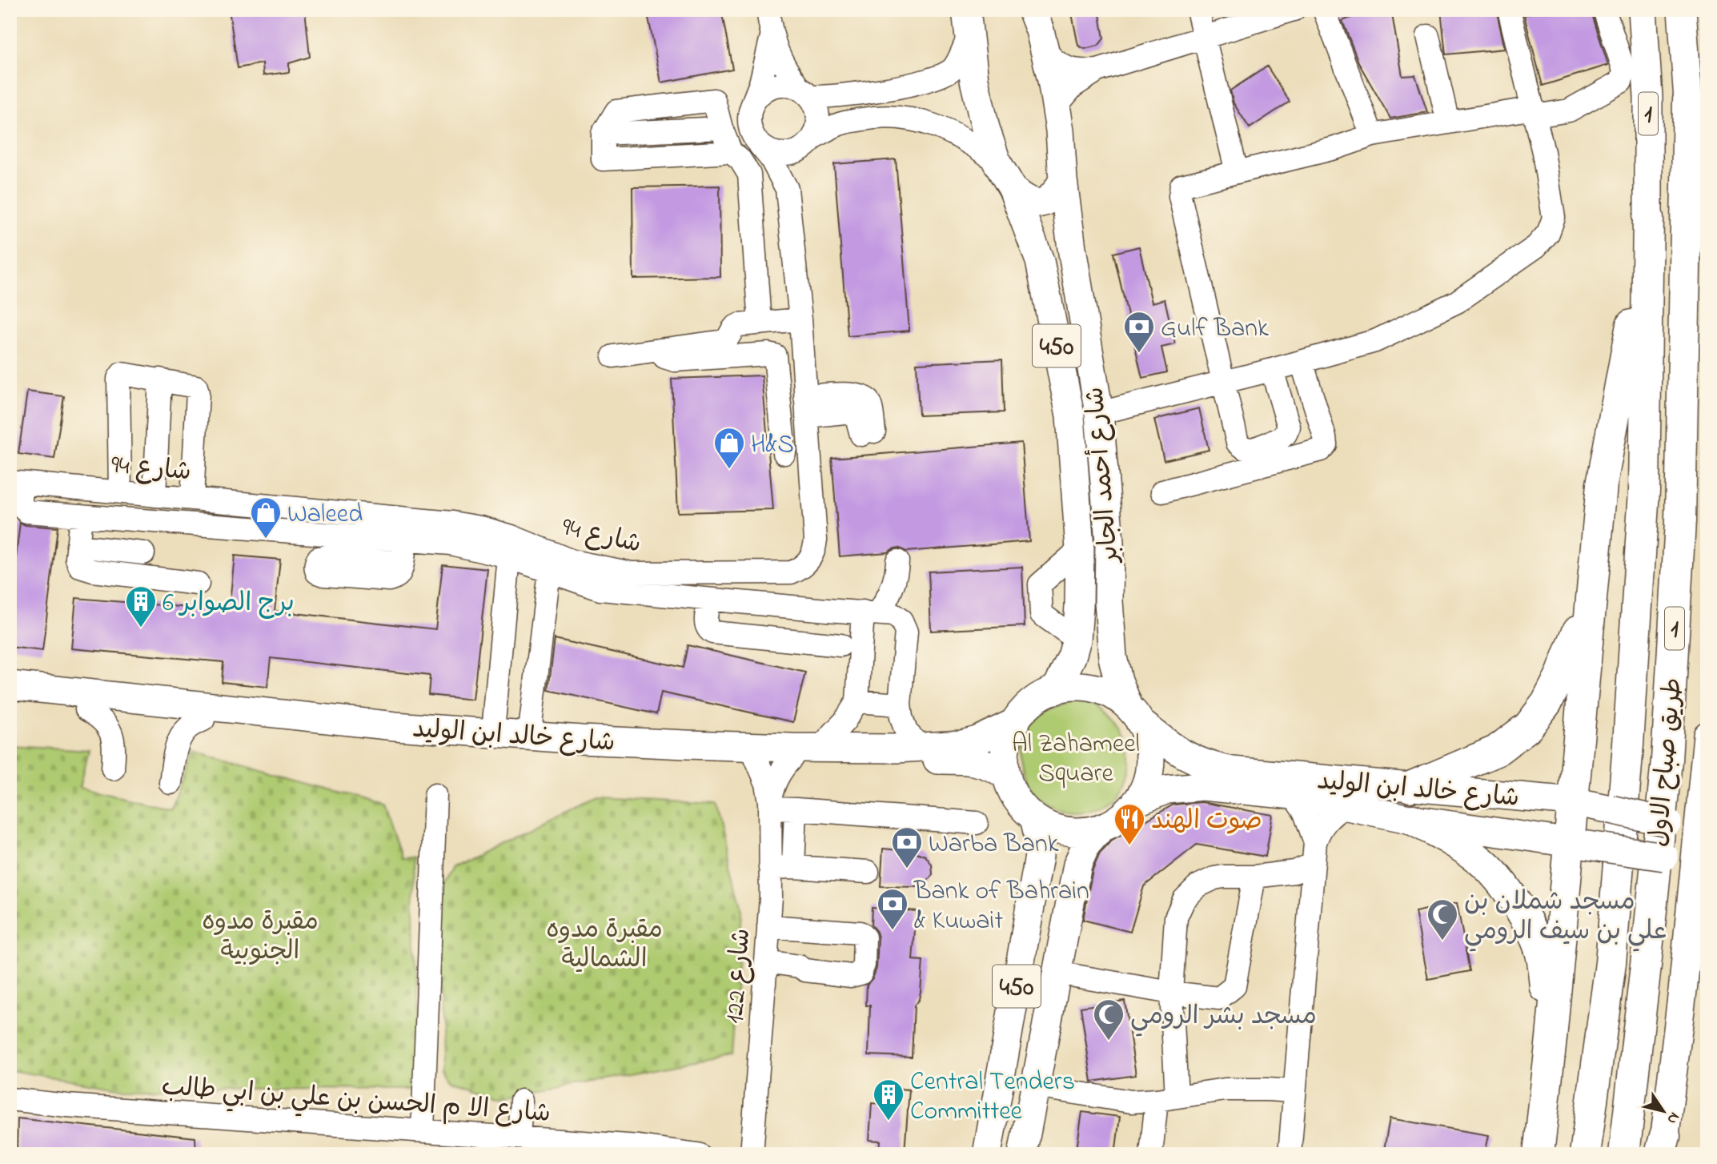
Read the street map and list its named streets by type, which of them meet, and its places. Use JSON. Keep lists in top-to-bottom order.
{
  "streets": {
    "highway": ["1", "طريق صباح الاول"],
    "main road": ["450", "شارع أحمد الجابر", "شارع خالد ابن الوليد"],
    "street": ["شارع 94", "شارع 122", "شارع الا م الحسن بن علي بن ابي طالب"]
  },
  "crossings": [
    ["1", "طريق صباح الاول"],
    ["450", "شارع أحمد الجابر"],
    ["450", "شارع خالد ابن الوليد"],
    ["شارع أحمد الجابر", "شارع خالد ابن الوليد"],
    ["شارع خالد ابن الوليد", "طريق صباح الاول"],
    ["شارع خالد ابن الوليد", "شارع 122"]
  ],
  "parks": ["Al Zahameel Square", "مقبرة مدوه الجنوبية", "مقبرة مدوه الشمالية"],
  "places": {
    "bank": ["Gulf Bank", "Warba Bank", "Bank of Bahrain & Kuwait"],
    "shop": ["H&S", "Waleed"],
    "building": ["برج الصوابر 6", "Central Tenders Committee"],
    "restaurant": ["صوت الهند"],
    "mosque": ["مسجد شملان بن علي بن سيف الرومي", "مسجد بشر الرومي"]
  },
  "north": "bottom right"
}
